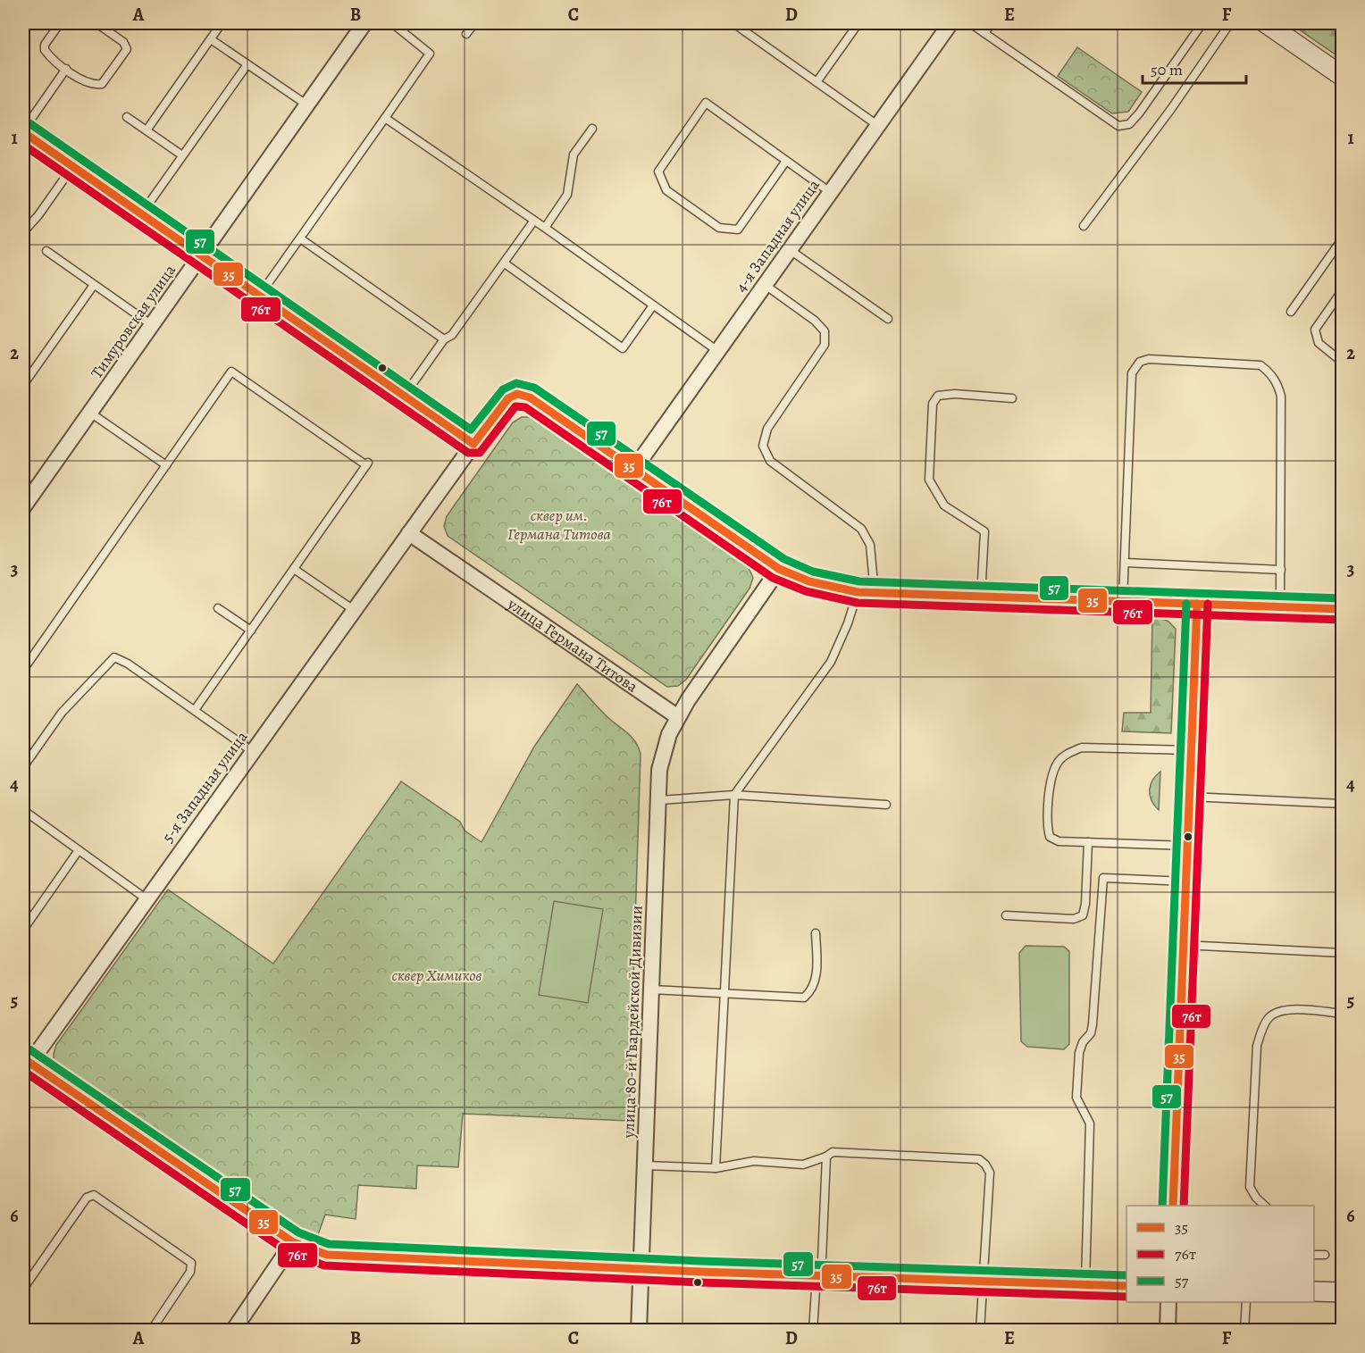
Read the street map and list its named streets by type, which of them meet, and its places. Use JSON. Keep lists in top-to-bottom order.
{
  "streets": {
    "street": [
      "4-я Западная улица",
      "Тимуровская улица",
      "улица Германа Титова",
      "5-я Западная улица",
      "улица 80-й Гвардейской Дивизии"
    ]
  },
  "crossings": [
    ["улица Германа Титова", "5-я Западная улица"],
    ["улица Германа Титова", "улица 80-й Гвардейской Дивизии"]
  ],
  "parks": ["сквер им. Германа Титова", "сквер Химиков"],
  "lines": ["transit line 57", "transit line 35", "transit line 76т"],
  "legend": ["35", "76т", "57"],
  "scale_bar": "50 m",
  "grid": {
    "columns": [
      "A",
      "B",
      "C",
      "D",
      "E",
      "F"
    ],
    "rows": [
      "1",
      "2",
      "3",
      "4",
      "5",
      "6"
    ]
  }
}
